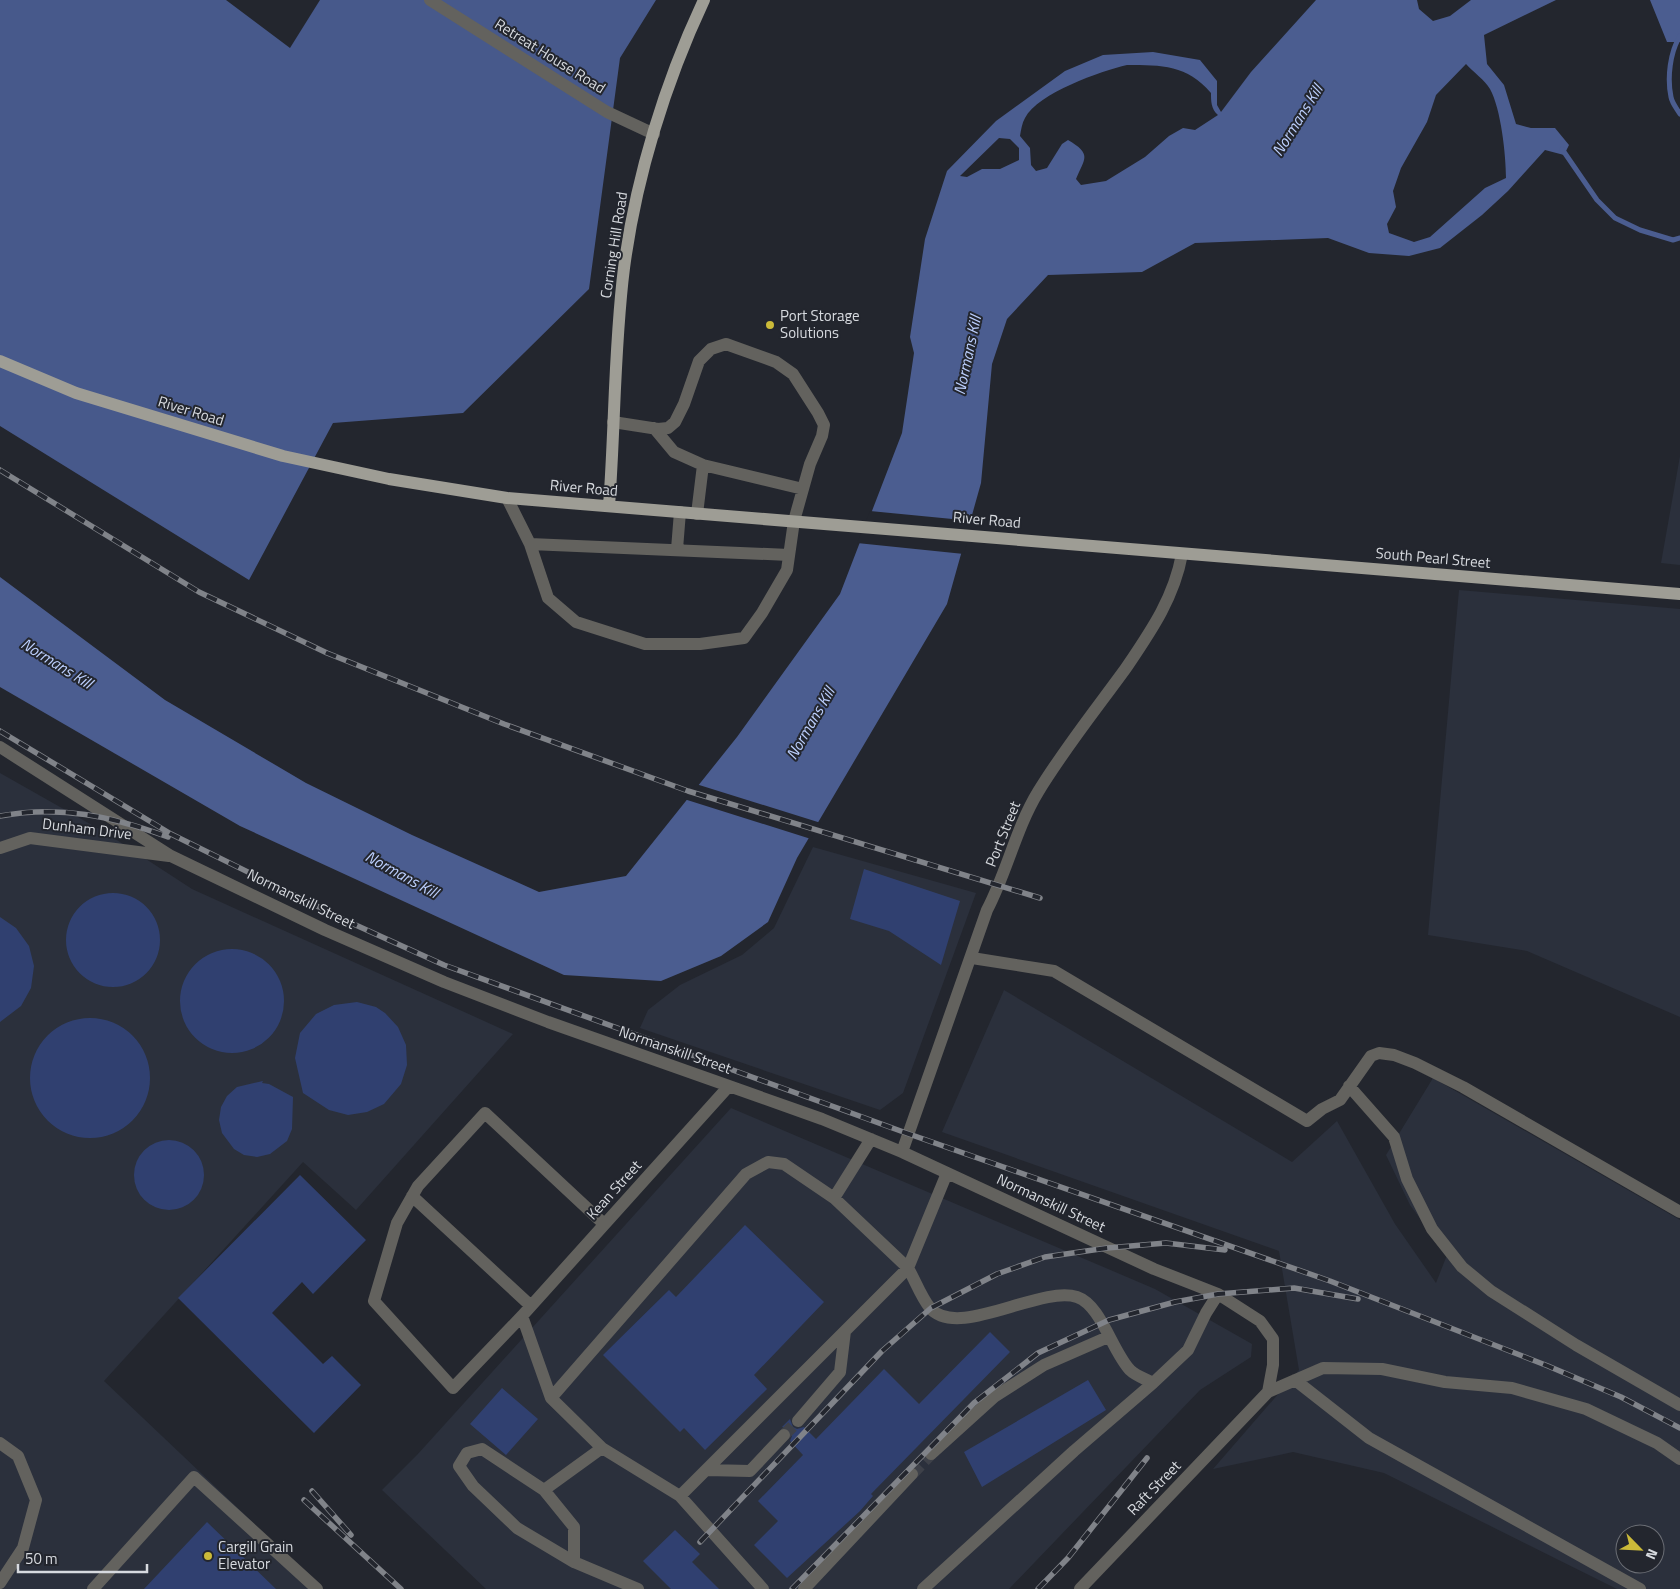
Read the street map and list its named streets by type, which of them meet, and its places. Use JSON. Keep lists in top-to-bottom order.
{
  "streets": {
    "main road": ["Corning Hill Road", "River Road", "South Pearl Street"],
    "street": [
      "Retreat House Road",
      "Dunham Drive",
      "Port Street",
      "Normanskill Street",
      "Kean Street",
      "Raft Street"
    ]
  },
  "crossings": [
    ["Retreat House Road", "Corning Hill Road"],
    ["Corning Hill Road", "River Road"],
    ["River Road", "South Pearl Street"],
    ["River Road", "Port Street"],
    ["South Pearl Street", "Port Street"],
    ["Dunham Drive", "Normanskill Street"],
    ["Port Street", "Normanskill Street"],
    ["Normanskill Street", "Kean Street"],
    ["Normanskill Street", "Raft Street"]
  ],
  "water": ["Normans Kill"],
  "places": ["Port Storage Solutions", "Cargill Grain Elevator"],
  "scale_bar": "50 m",
  "north": "bottom right"
}
